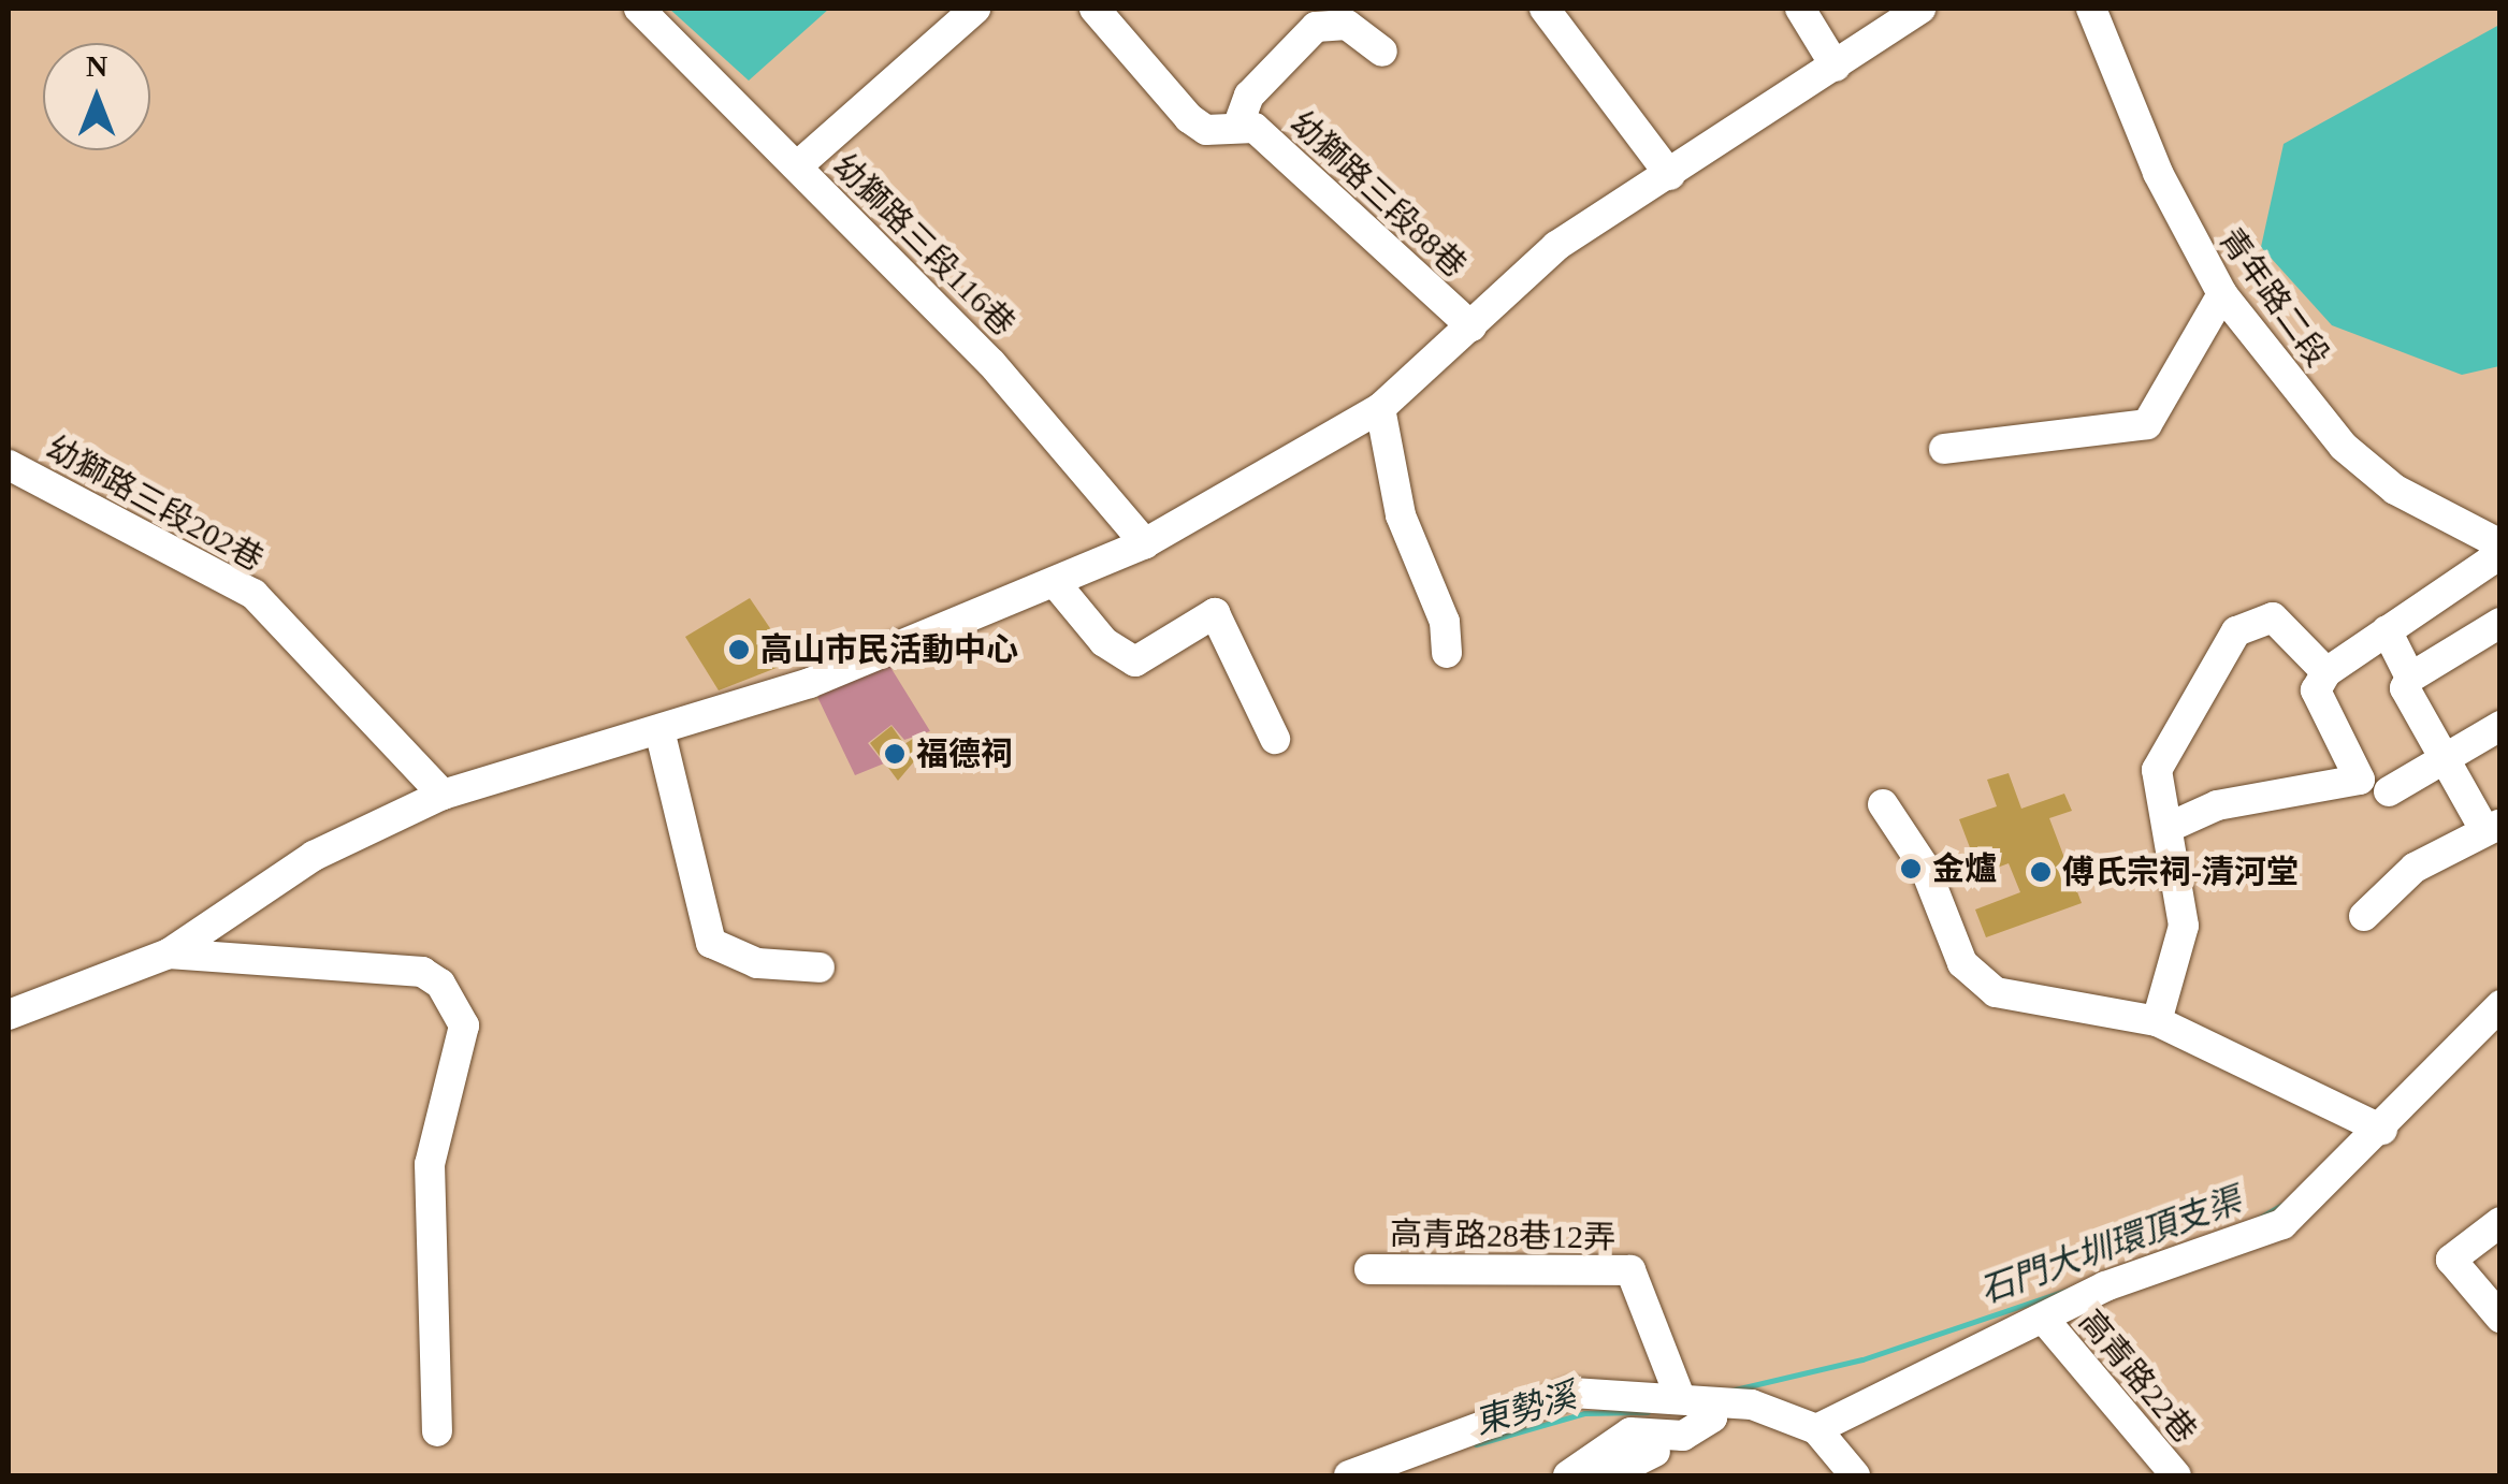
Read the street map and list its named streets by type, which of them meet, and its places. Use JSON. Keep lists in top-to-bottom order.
{
  "streets": {
    "street": [
      "幼獅路三段88巷",
      "幼獅路三段116巷",
      "青年路二段",
      "幼獅路三段202巷",
      "高青路28巷12弄",
      "高青路22巷"
    ]
  },
  "water": ["石門大圳環頂支渠", "東勢溪"],
  "places": [
    "高山市民活動中心",
    "福德祠",
    "金爐",
    "傅氏宗祠-清河堂"
  ],
  "north": "top"
}
